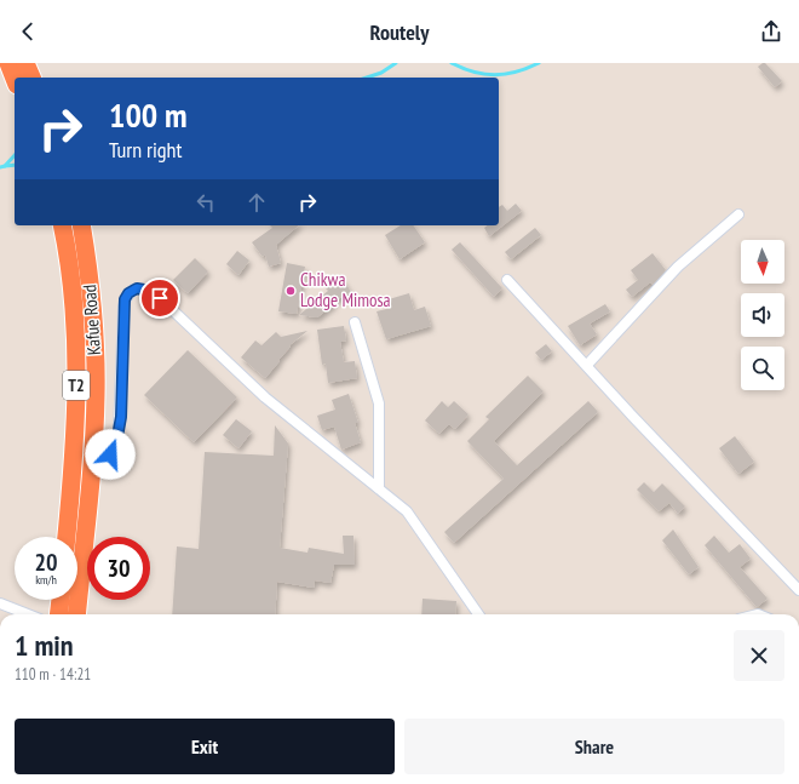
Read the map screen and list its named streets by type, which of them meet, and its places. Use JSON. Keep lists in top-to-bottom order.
{
  "streets": {
    "highway": ["Kafue Road", "T2"]
  },
  "places": ["Chikwa Lodge Mimosa"],
  "north": "bottom",
  "page": {
    "header": "Routely",
    "turn": ["100 m", "Turn right"],
    "speed": "20 km/h",
    "limit": "30",
    "heading": ["1 min", "110 m · 14:21"],
    "buttons": ["Exit", "Share"]
  }
}
